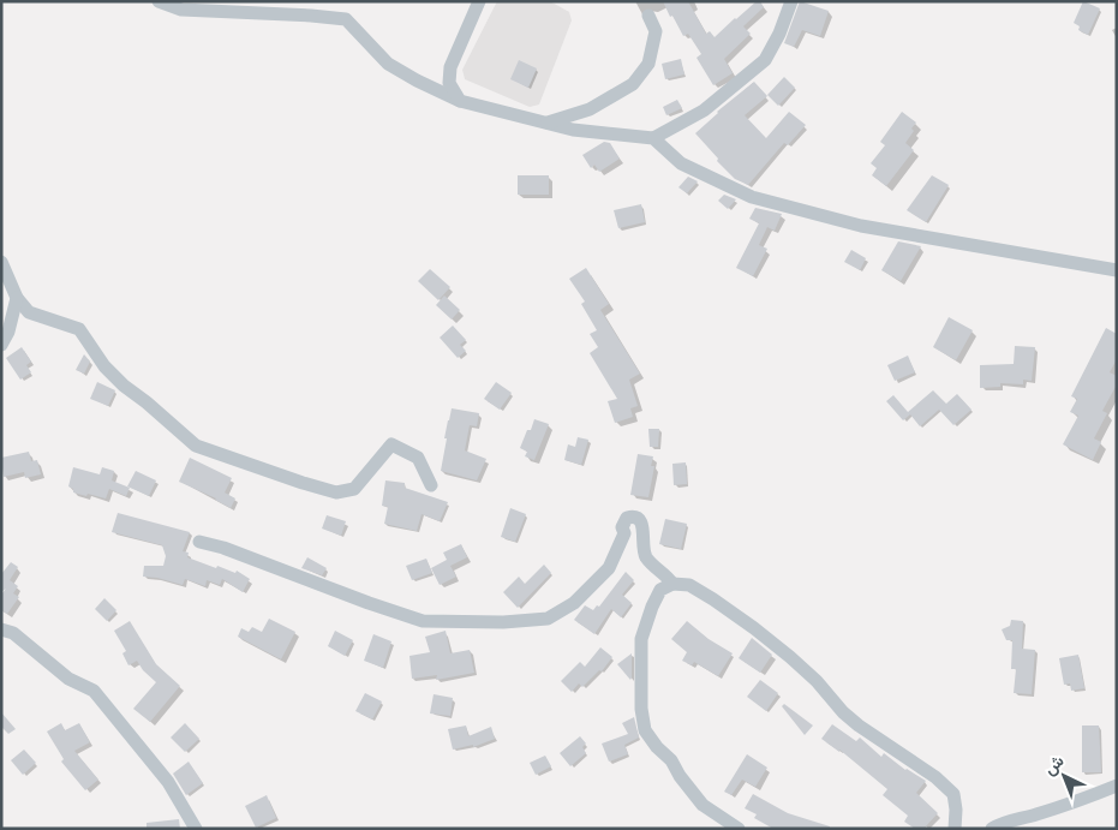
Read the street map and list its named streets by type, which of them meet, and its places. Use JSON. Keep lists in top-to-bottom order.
{
  "north": "top left"
}
